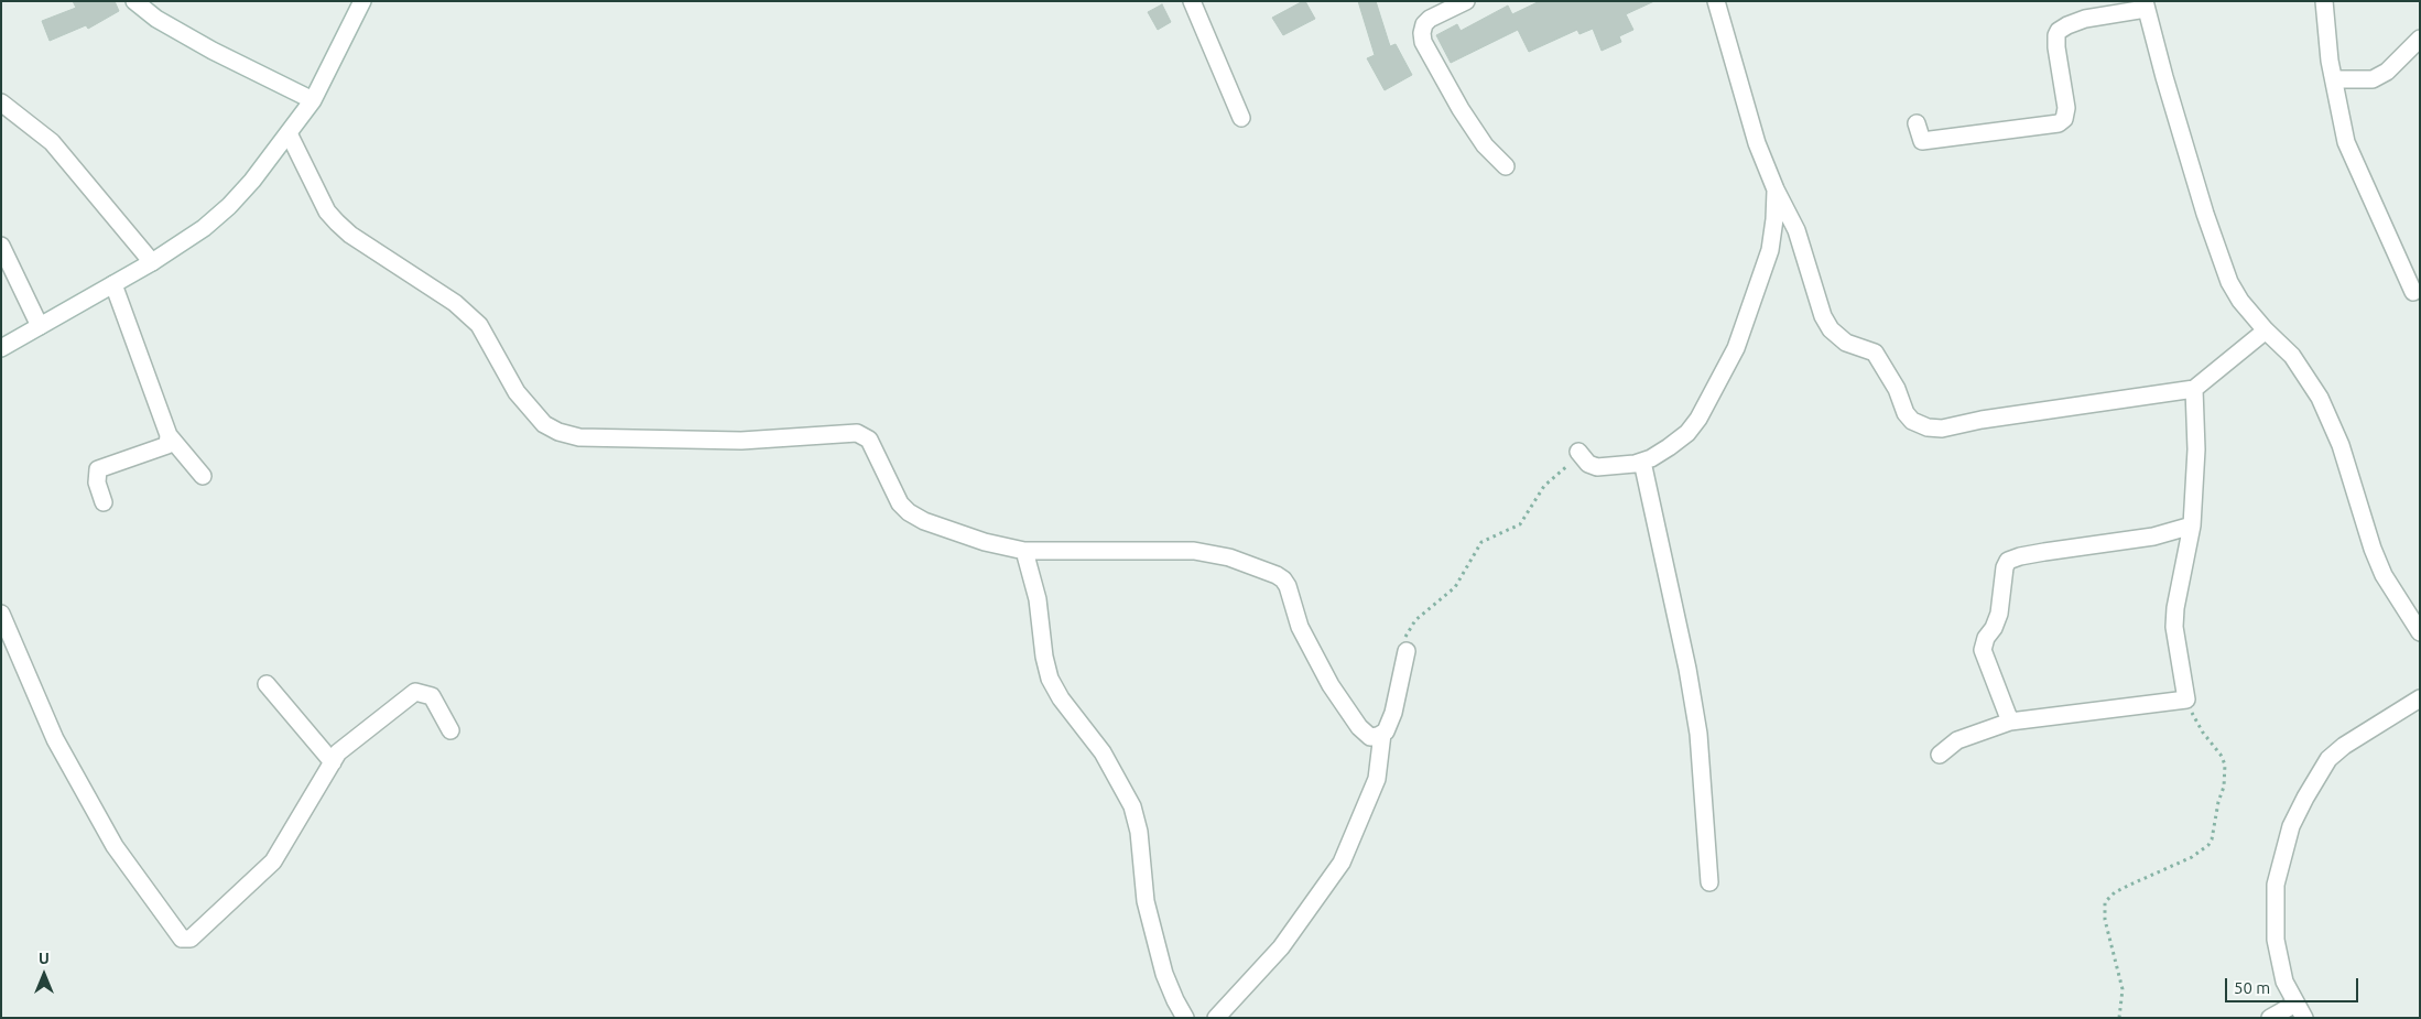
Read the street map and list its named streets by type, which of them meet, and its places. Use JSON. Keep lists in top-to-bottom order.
{
  "scale_bar": "50 m",
  "north": "top"
}
